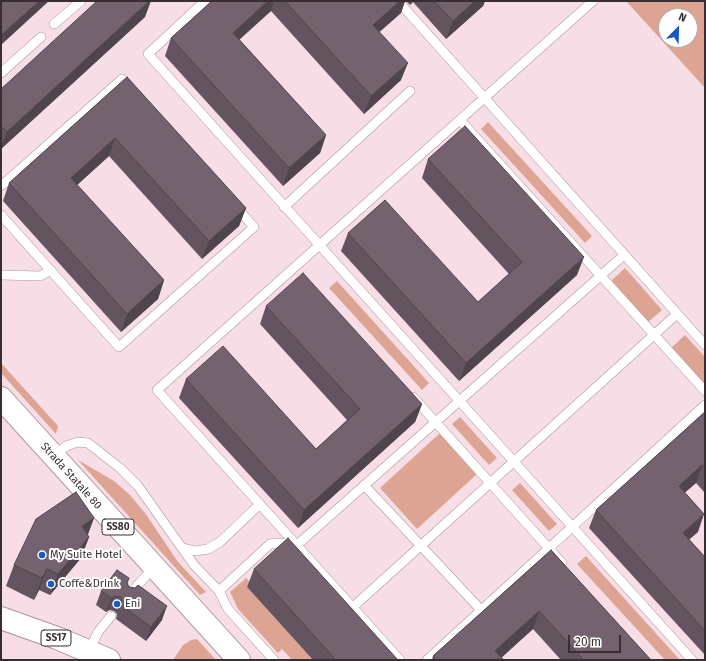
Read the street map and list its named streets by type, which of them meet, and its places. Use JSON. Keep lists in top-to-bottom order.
{
  "streets": {
    "main road": ["Strada Statale 80", "SS80", "SS17"]
  },
  "places": ["My Suite Hotel", "Coffe&Drink", "Eni"],
  "scale_bar": "20 m",
  "north": "top right"
}
